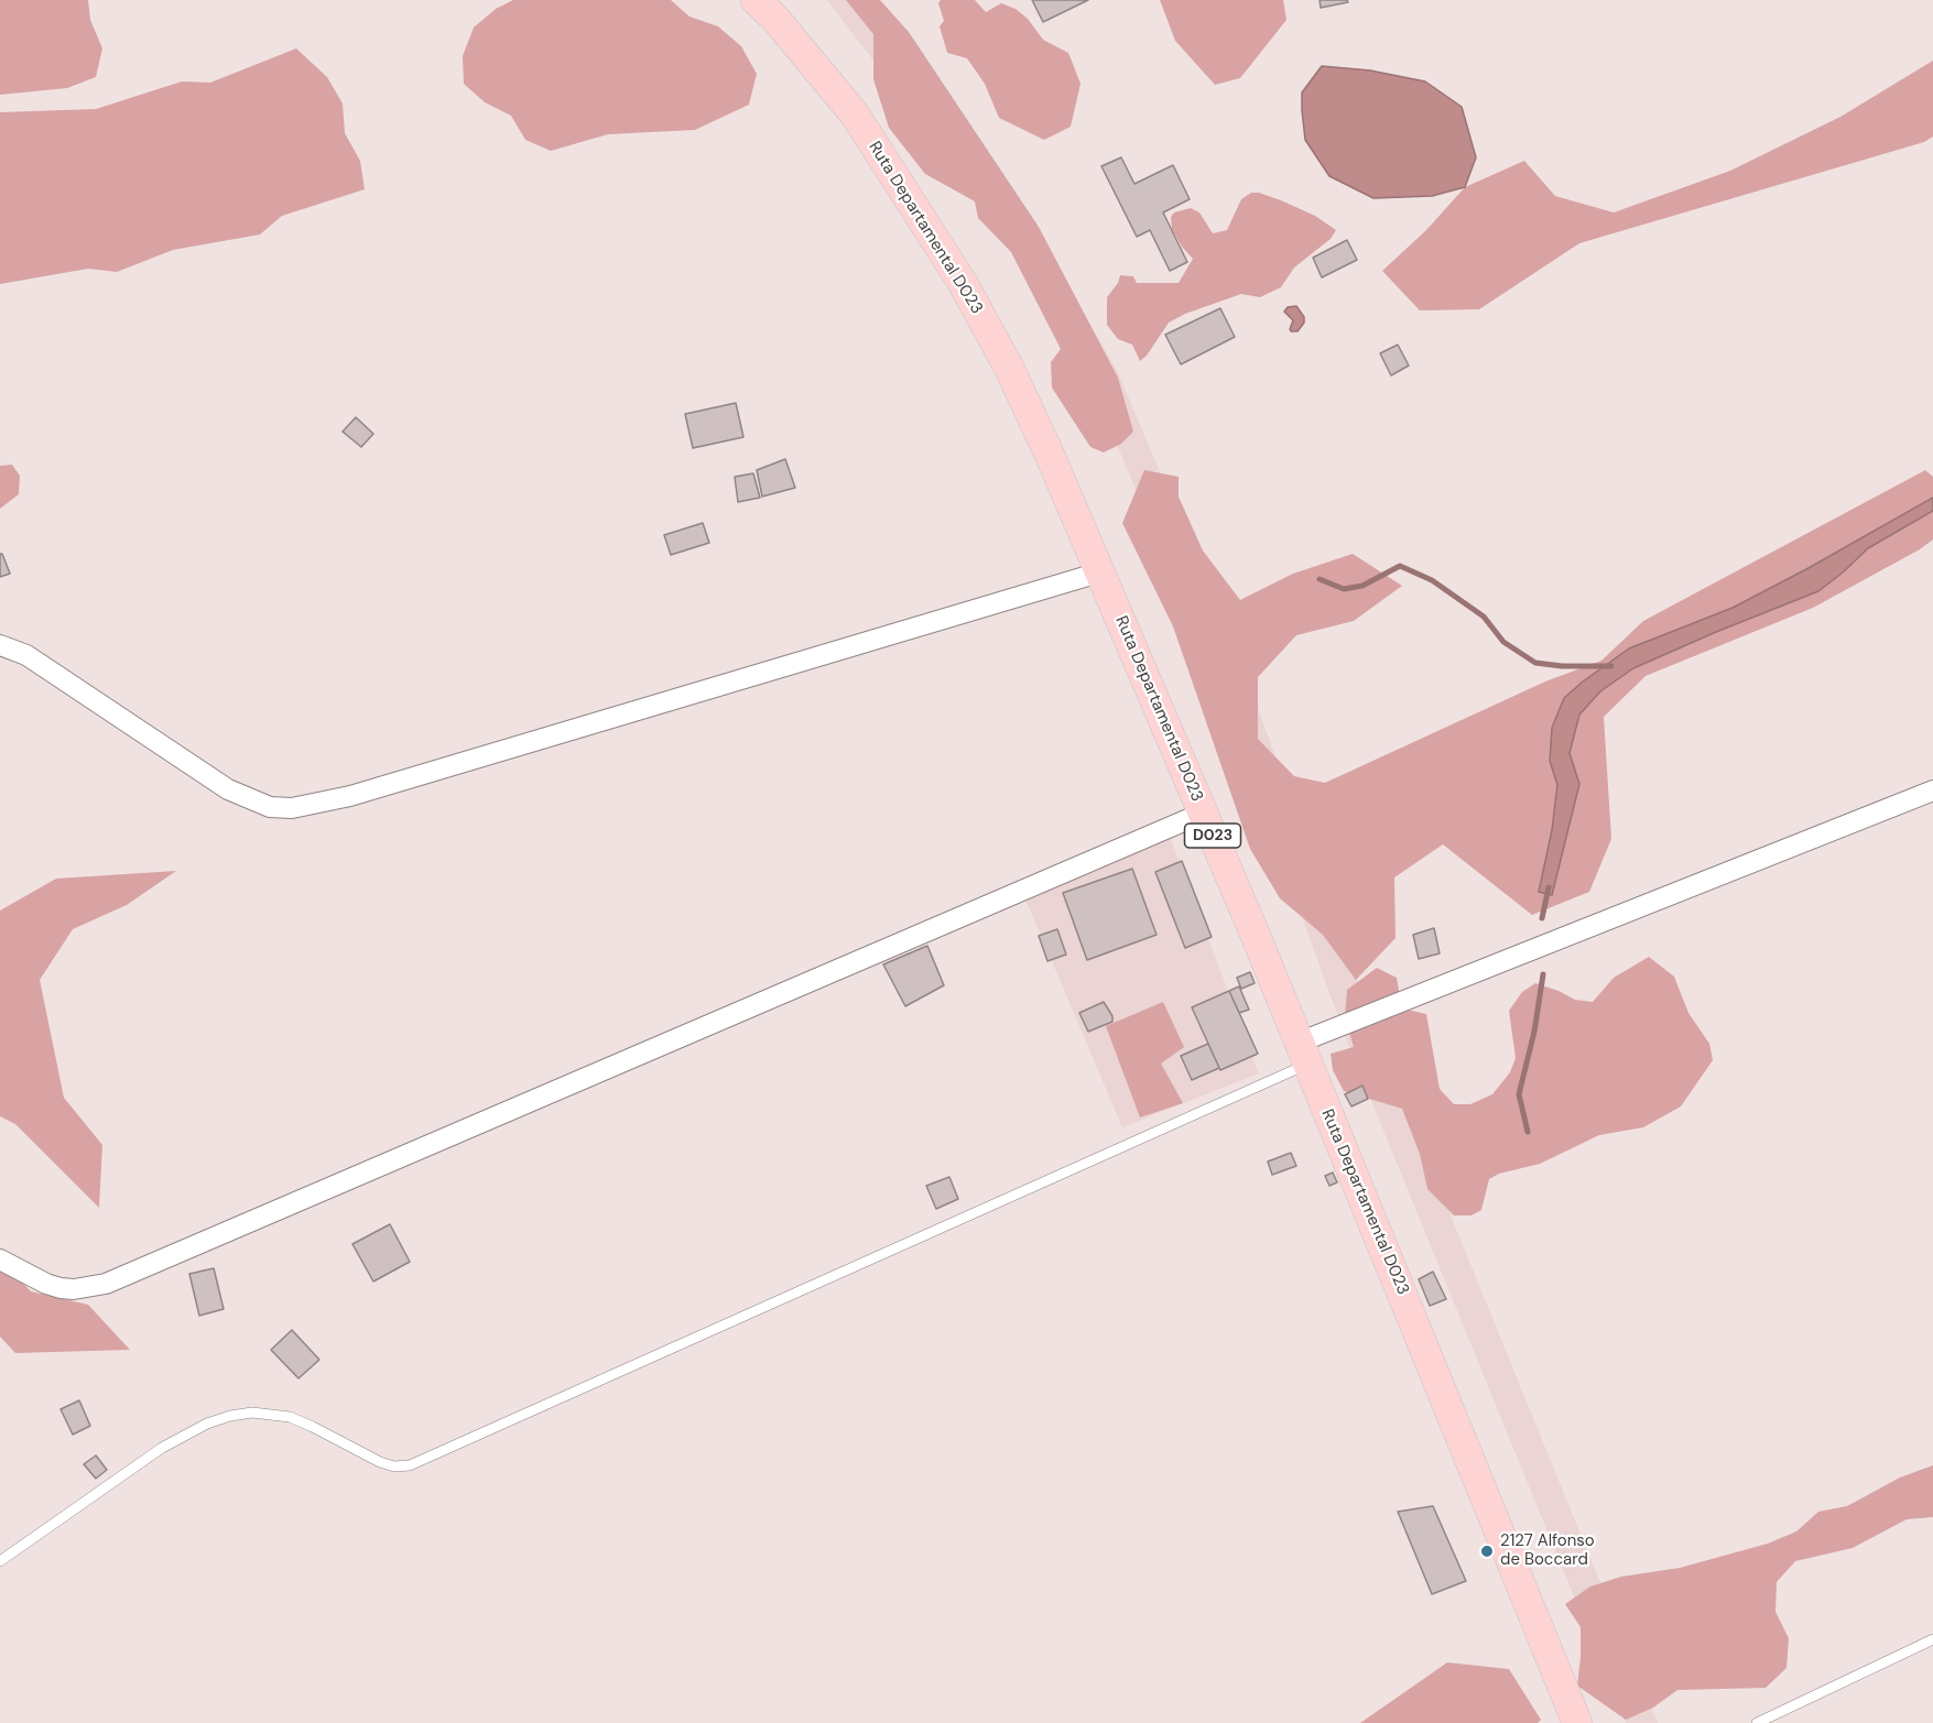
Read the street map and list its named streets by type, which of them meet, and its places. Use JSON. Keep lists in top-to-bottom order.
{
  "streets": {
    "main road": ["Ruta Departamental D023", "D023"]
  },
  "places": ["2127 Alfonso de Boccard"]
}
